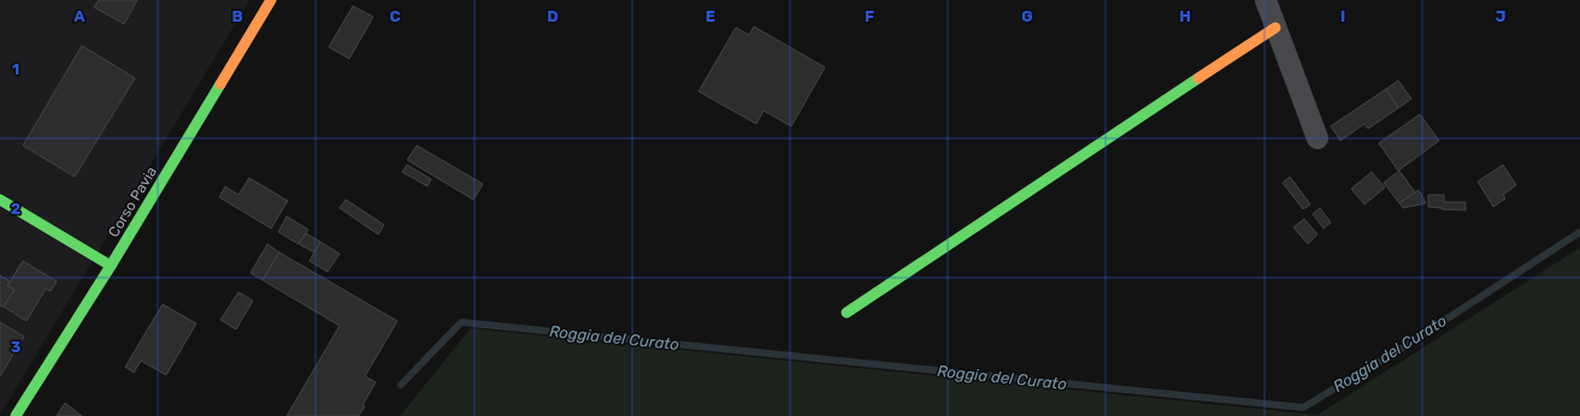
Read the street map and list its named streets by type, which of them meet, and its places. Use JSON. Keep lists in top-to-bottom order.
{
  "streets": {
    "street": ["Corso Pavia"]
  },
  "water": ["Roggia del Curato"],
  "grid": {
    "columns": [
      "A",
      "B",
      "C",
      "D",
      "E",
      "F",
      "G",
      "H",
      "I",
      "J"
    ],
    "rows": ["1", "2", "3"]
  }
}
